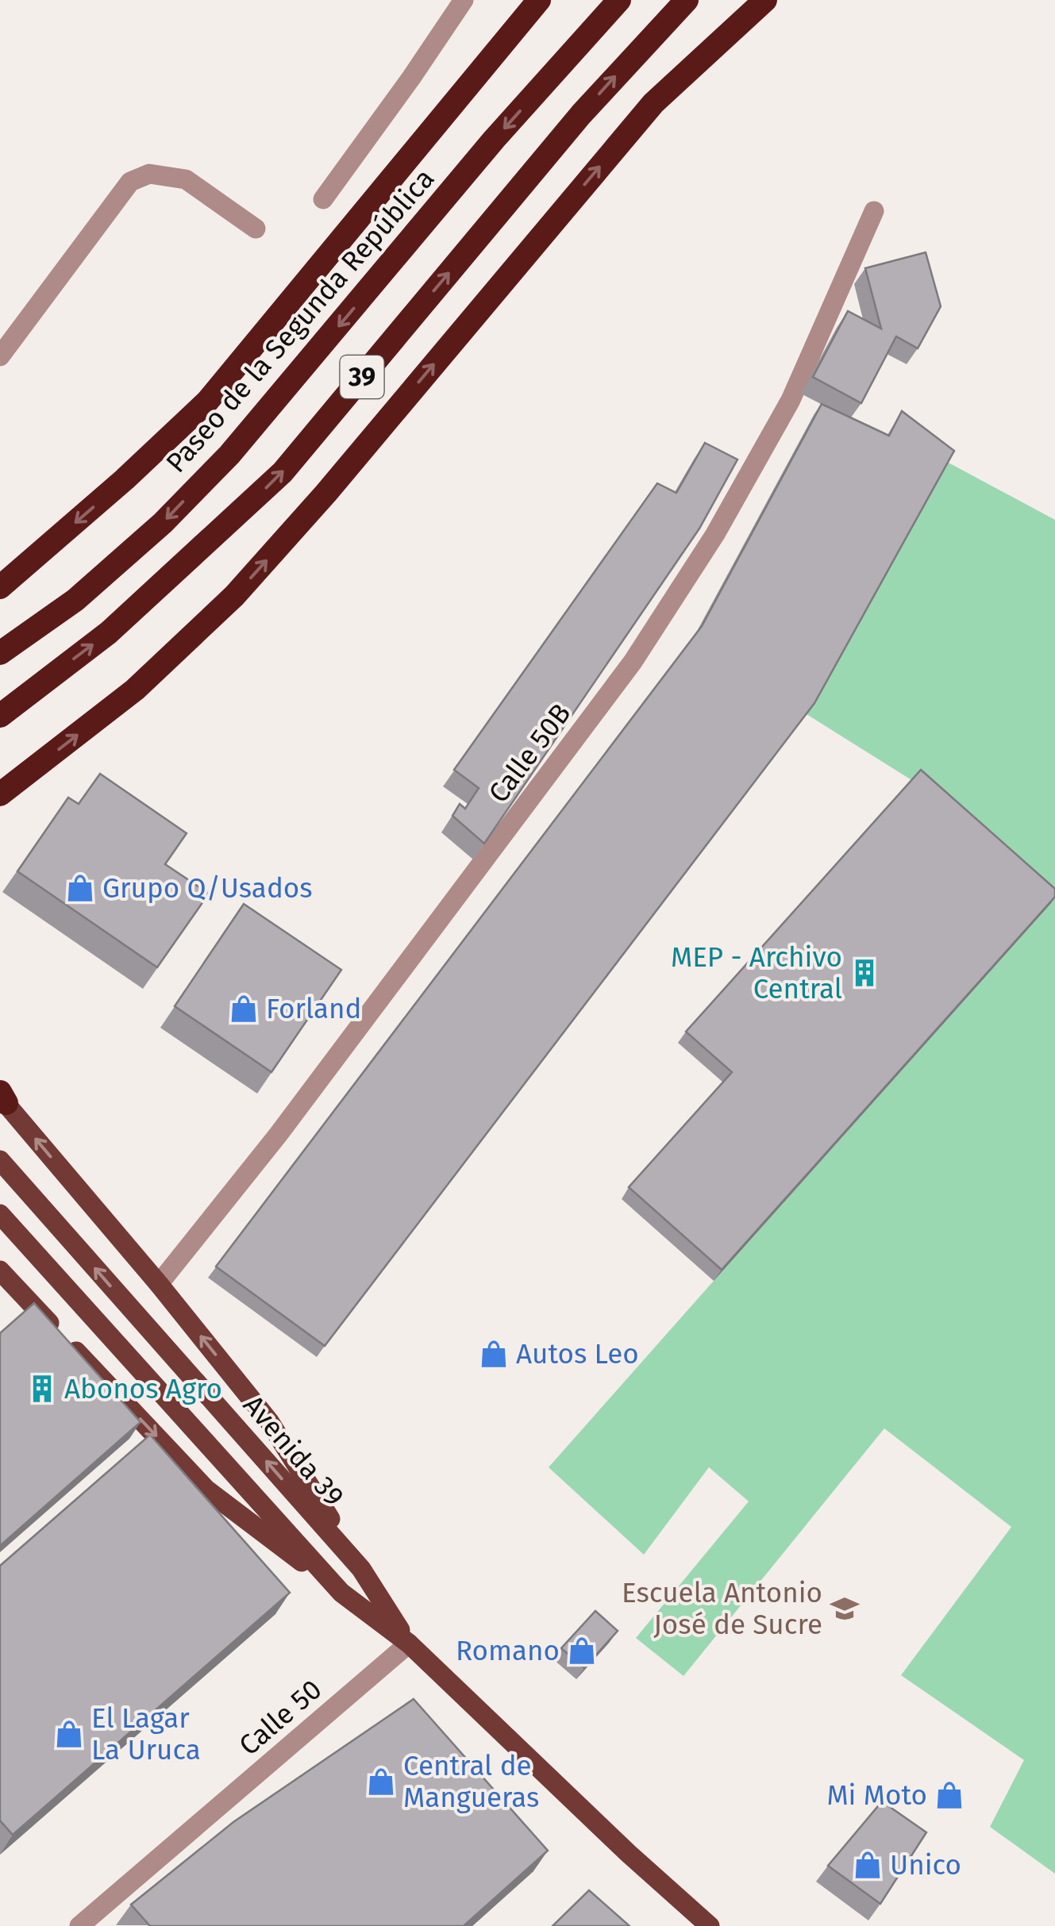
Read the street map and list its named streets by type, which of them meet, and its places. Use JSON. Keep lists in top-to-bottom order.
{
  "streets": {
    "highway": ["Paseo de la Segunda República", "39"],
    "main road": ["Avenida 39"],
    "street": ["Calle 50B", "Calle 50"]
  },
  "crossings": [
    ["Avenida 39", "Calle 50"]
  ],
  "places": {
    "shop": [
      "Grupo Q/Usados",
      "Forland",
      "Autos Leo",
      "Romano",
      "El Lagar La Uruca",
      "Central de Mangueras",
      "Mi Moto",
      "Unico"
    ],
    "building": ["MEP - Archivo Central", "Abonos Agro"],
    "school or university": ["Escuela Antonio José de Sucre"]
  }
}
